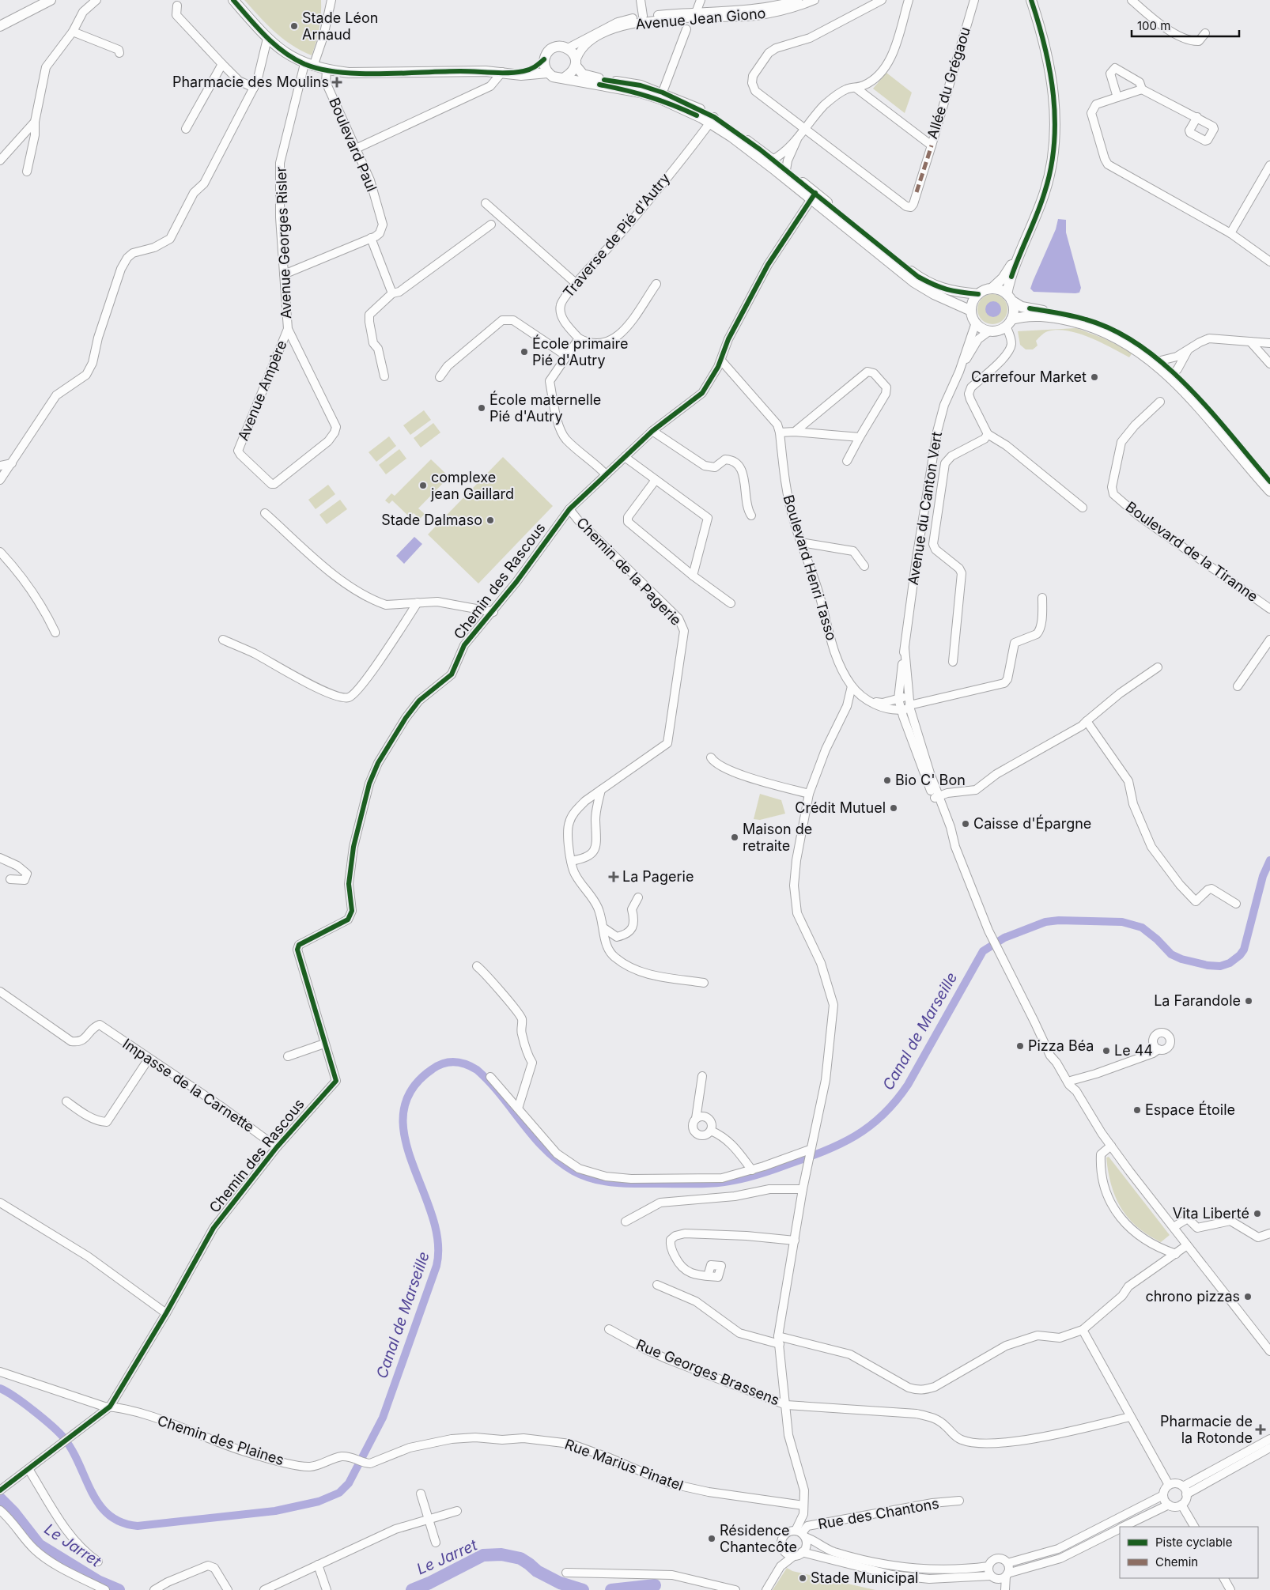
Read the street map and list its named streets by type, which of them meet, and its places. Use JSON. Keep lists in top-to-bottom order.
{
  "streets": {
    "street": [
      "Avenue Jean Giono",
      "Allée du Grégaou",
      "Boulevard Paul",
      "Traverse de Pié d'Autry",
      "Avenue Georges Risler",
      "Avenue Ampère",
      "Avenue du Canton Vert",
      "Boulevard de la Tiranne",
      "Boulevard Henri Tasso",
      "Chemin de la Pagerie",
      "Chemin des Rascous",
      "Impasse de la Carnette",
      "Rue Georges Brassens",
      "Chemin des Plaines",
      "Rue Marius Pinatel",
      "Rue des Chantons"
    ]
  },
  "crossings": [
    ["Boulevard Paul", "Avenue Georges Risler"],
    ["Avenue Georges Risler", "Avenue Ampère"],
    ["Avenue du Canton Vert", "Boulevard Henri Tasso"],
    ["Boulevard Henri Tasso", "Chemin des Rascous"],
    ["Chemin de la Pagerie", "Chemin des Rascous"],
    ["Chemin des Rascous", "Impasse de la Carnette"],
    ["Chemin des Rascous", "Chemin des Plaines"],
    ["Chemin des Plaines", "Rue Marius Pinatel"]
  ],
  "water": ["Canal de Marseille", "Le Jarret"],
  "places": {
    "other": [
      "Stade Léon Arnaud",
      "École primaire Pié d'Autry",
      "Carrefour Market",
      "École maternelle Pié d'Autry",
      "complexe jean Gaillard",
      "Stade Dalmaso",
      "Bio C' Bon",
      "Crédit Mutuel",
      "Caisse d'Épargne",
      "Maison de retraite",
      "La Farandole",
      "Pizza Béa",
      "Le 44",
      "Espace Étoile",
      "Vita Liberté",
      "chrono pizzas",
      "Résidence Chantecôte",
      "Stade Municipal"
    ],
    "health": ["Pharmacie des Moulins", "La Pagerie", "Pharmacie de la Rotonde"]
  },
  "legend": ["Piste cyclable", "Chemin"],
  "scale_bar": "100 m"
}
